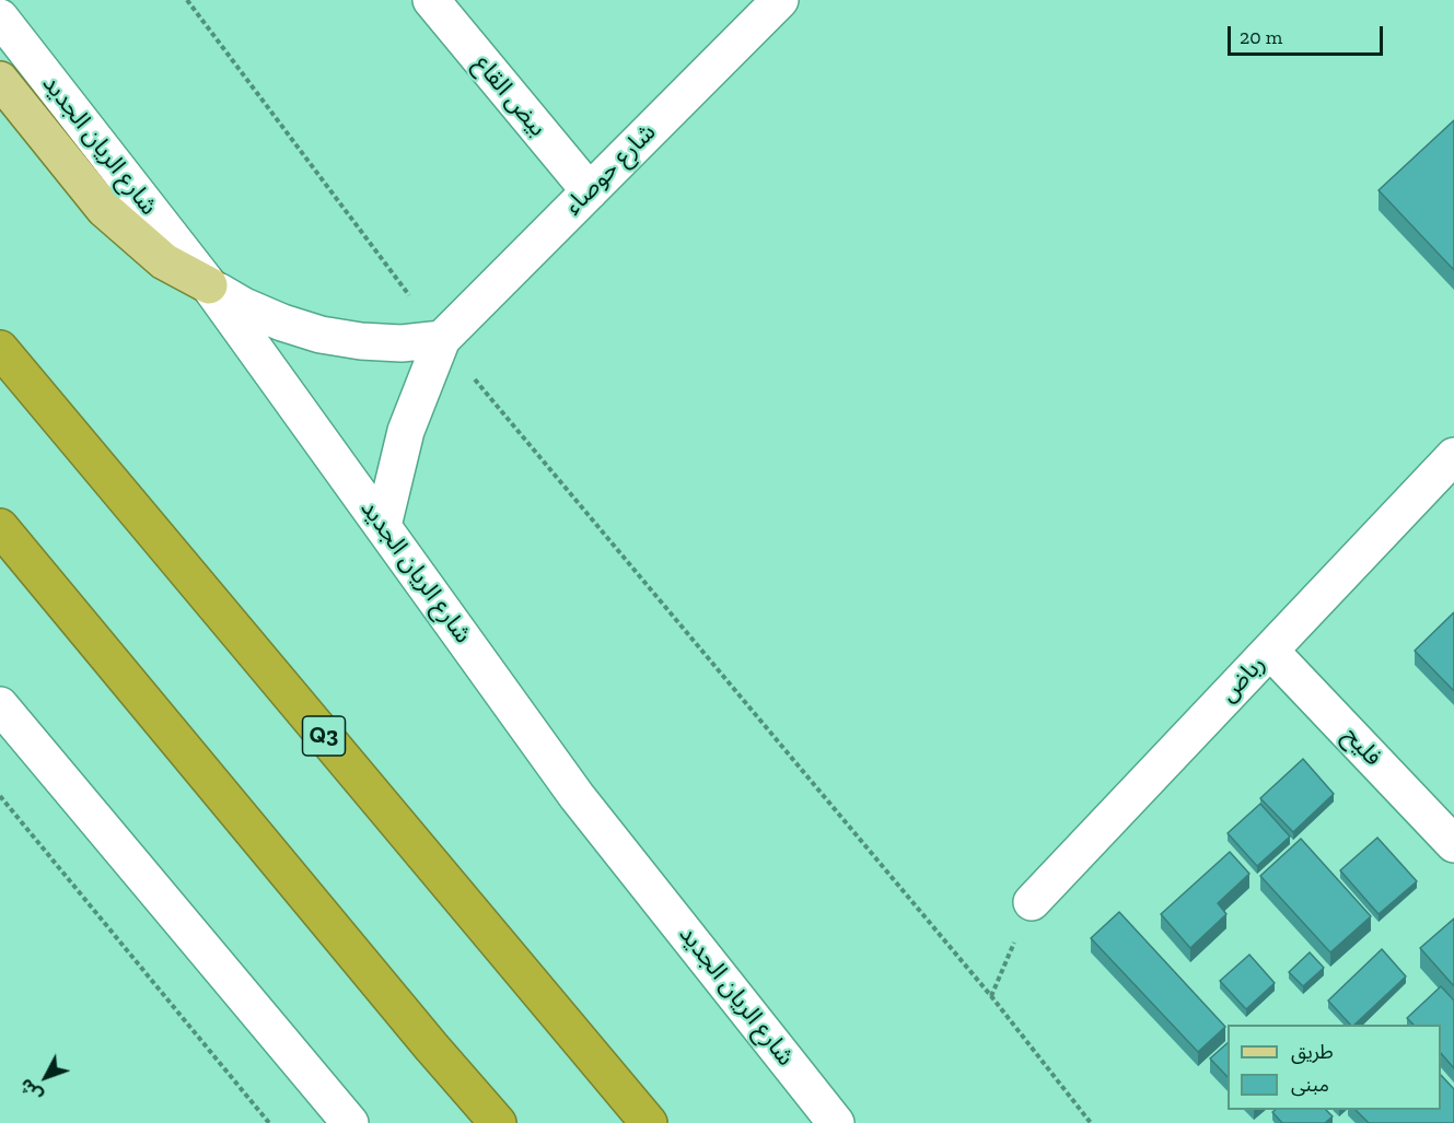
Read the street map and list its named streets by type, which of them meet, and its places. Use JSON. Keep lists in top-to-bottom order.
{
  "streets": {
    "highway": ["Q3"],
    "street": [
      "بيض القاع",
      "شارع الريان الجديد",
      "شارع حوصاء",
      "رباض",
      "فليح"
    ]
  },
  "crossings": [
    ["بيض القاع", "شارع حوصاء"],
    ["شارع الريان الجديد", "شارع حوصاء"],
    ["رباض", "فليح"]
  ],
  "legend": ["طريق", "مبنى"],
  "scale_bar": "20 m",
  "north": "bottom left"
}
